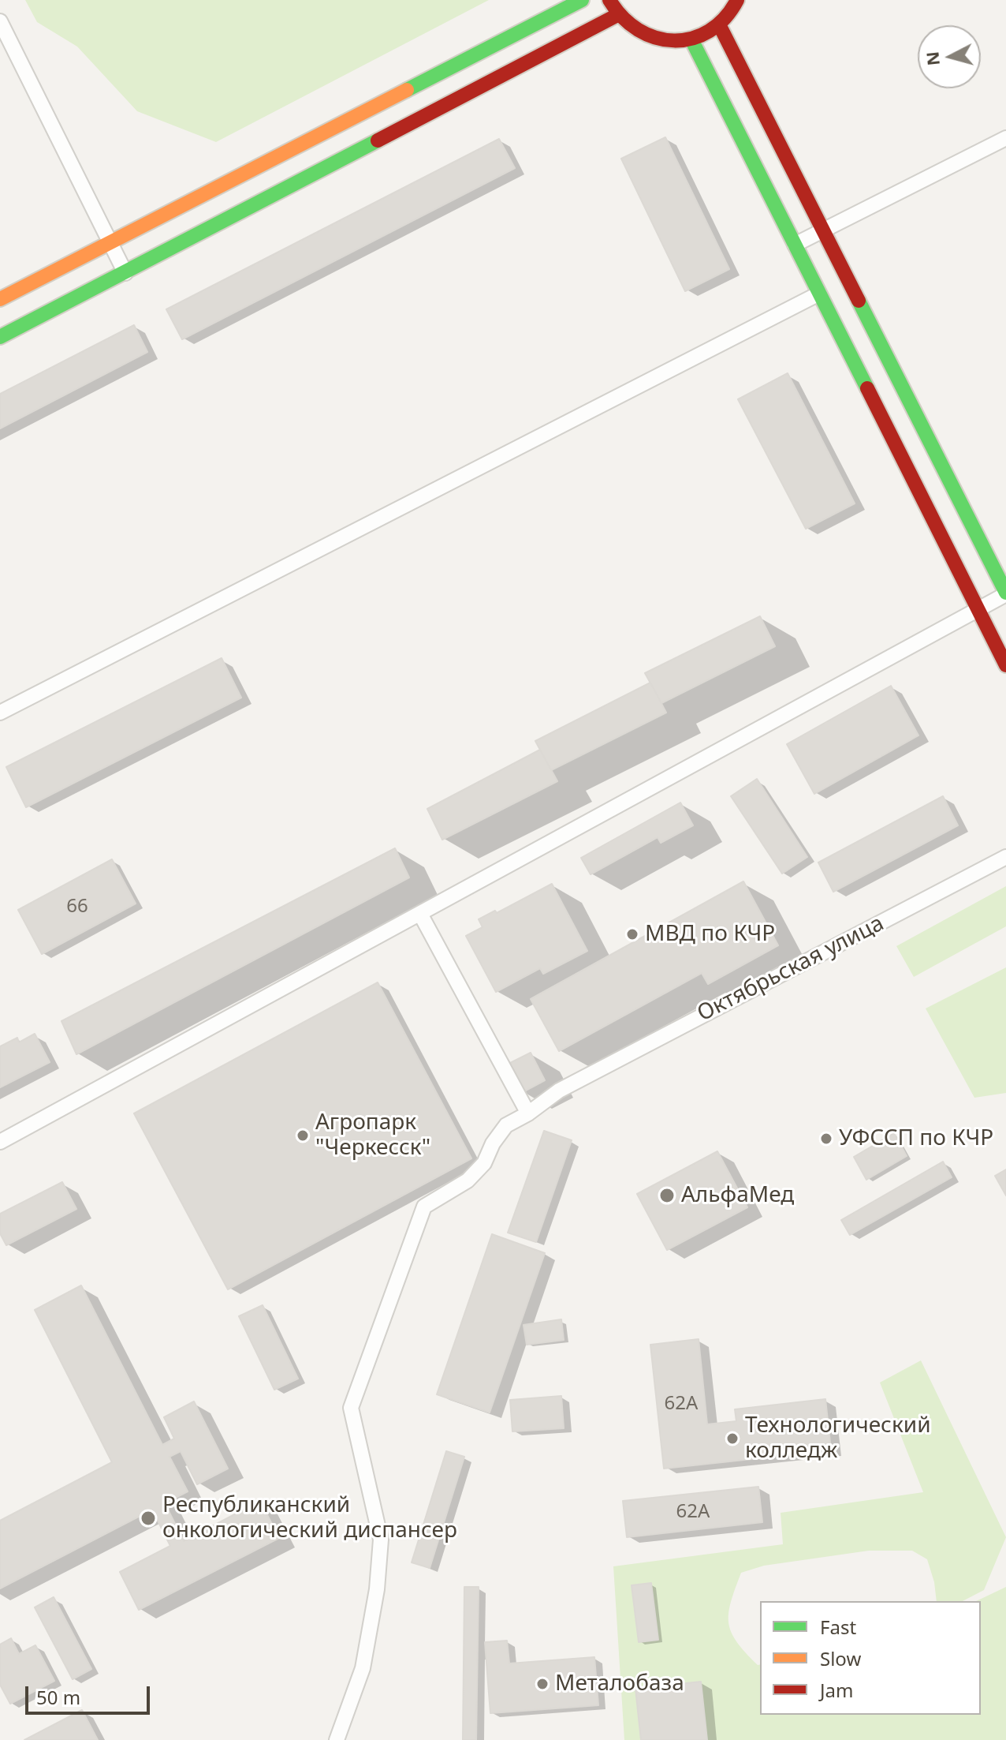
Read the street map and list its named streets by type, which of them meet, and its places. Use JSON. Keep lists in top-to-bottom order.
{
  "streets": {
    "street": ["Октябрьская улица"]
  },
  "places": [
    "МВД по КЧР",
    "Агропарк \"Черкесск\"",
    "УФССП по КЧР",
    "АльфаМед",
    "Технологический колледж",
    "Республиканский онкологический диспансер",
    "Металобаза"
  ],
  "house_numbers": ["66", "62А", "62А"],
  "legend": ["Fast", "Slow", "Jam"],
  "scale_bar": "50 m",
  "north": "left"
}
